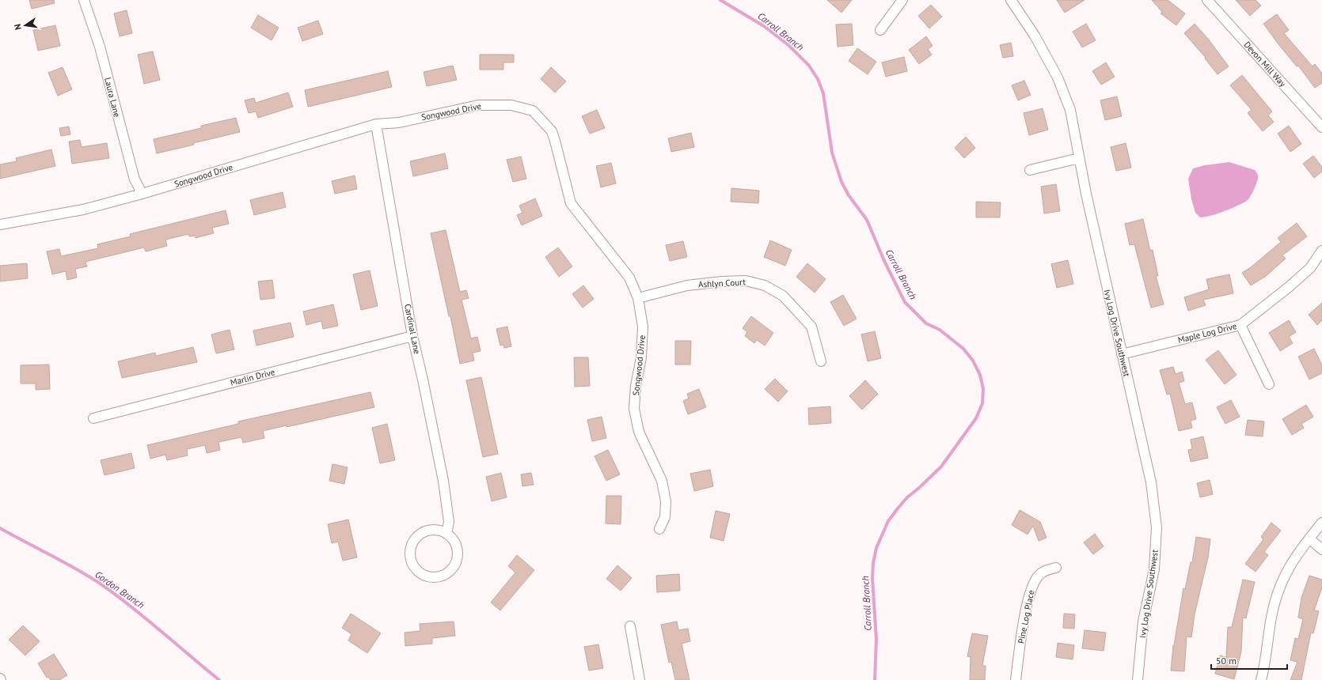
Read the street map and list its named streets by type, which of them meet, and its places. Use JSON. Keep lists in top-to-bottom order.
{
  "streets": {
    "street": [
      "Devon Mill Way",
      "Laura Lane",
      "Songwood Drive",
      "Ashlyn Court",
      "Cardinal Lane",
      "Ivy Log Drive Southwest",
      "Maple Log Drive",
      "Marlin Drive",
      "Pine Log Place"
    ]
  },
  "crossings": [
    ["Laura Lane", "Songwood Drive"],
    ["Songwood Drive", "Ashlyn Court"],
    ["Songwood Drive", "Cardinal Lane"],
    ["Cardinal Lane", "Marlin Drive"],
    ["Ivy Log Drive Southwest", "Maple Log Drive"]
  ],
  "water": ["Carroll Branch", "Gordon Branch"],
  "scale_bar": "50 m",
  "north": "left"
}
